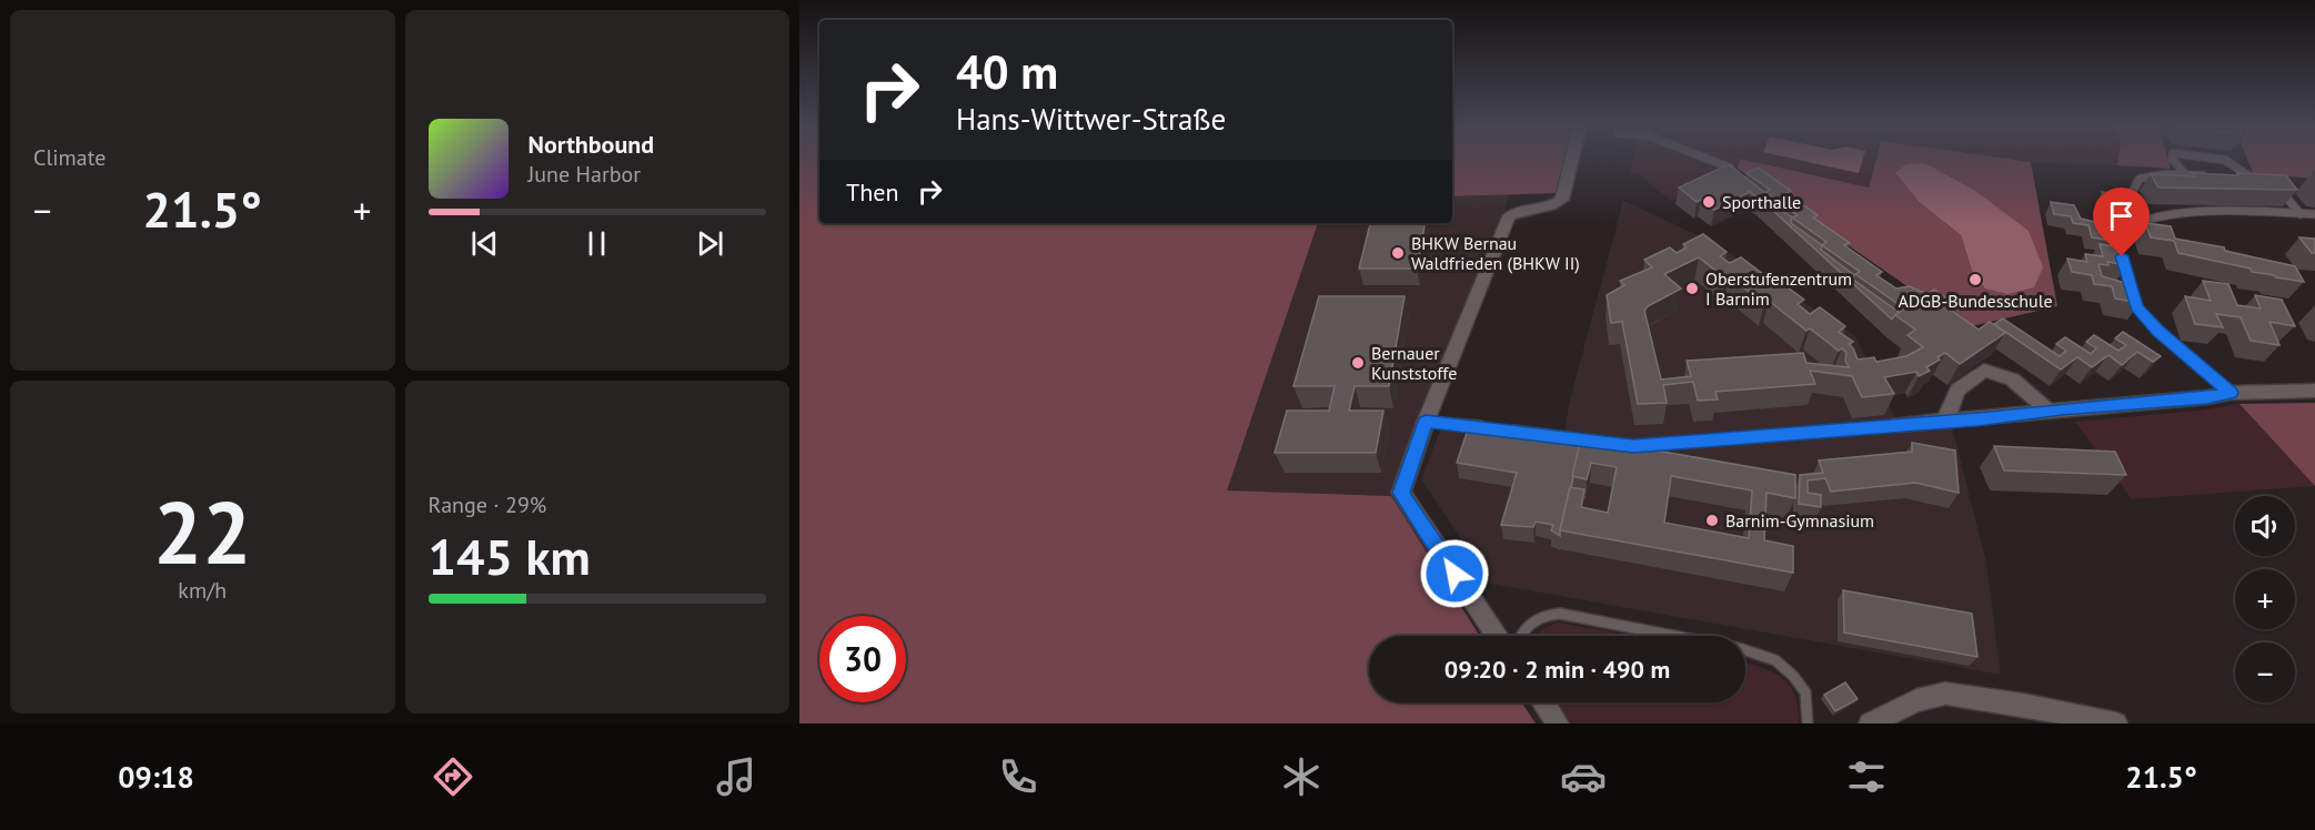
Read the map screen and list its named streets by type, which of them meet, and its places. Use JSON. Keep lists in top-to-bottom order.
{
  "places": [
    "Sporthalle",
    "BHKW Bernau Waldfrieden (BHKW II)",
    "ADGB-Bundesschule",
    "Oberstufenzentrum I Barnim",
    "Bernauer Kunststoffe",
    "Barnim-Gymnasium"
  ],
  "page": {
    "tile": [
      "Climate",
      ["22", "km/h"],
      ["Range · 29%", "145 km"]
    ],
    "turn": ["40 m", "Hans-Wittwer-Straße"],
    "song": ["Northbound", "June Harbor"],
    "then": "Then",
    "heat": ["−", "21.5°", "+"],
    "map_buttons": ["+", "−"],
    "limit": "30",
    "trip": "09:20 · 2 min · 490 m",
    "tabs": ["09:18", "21.5°"]
  }
}
